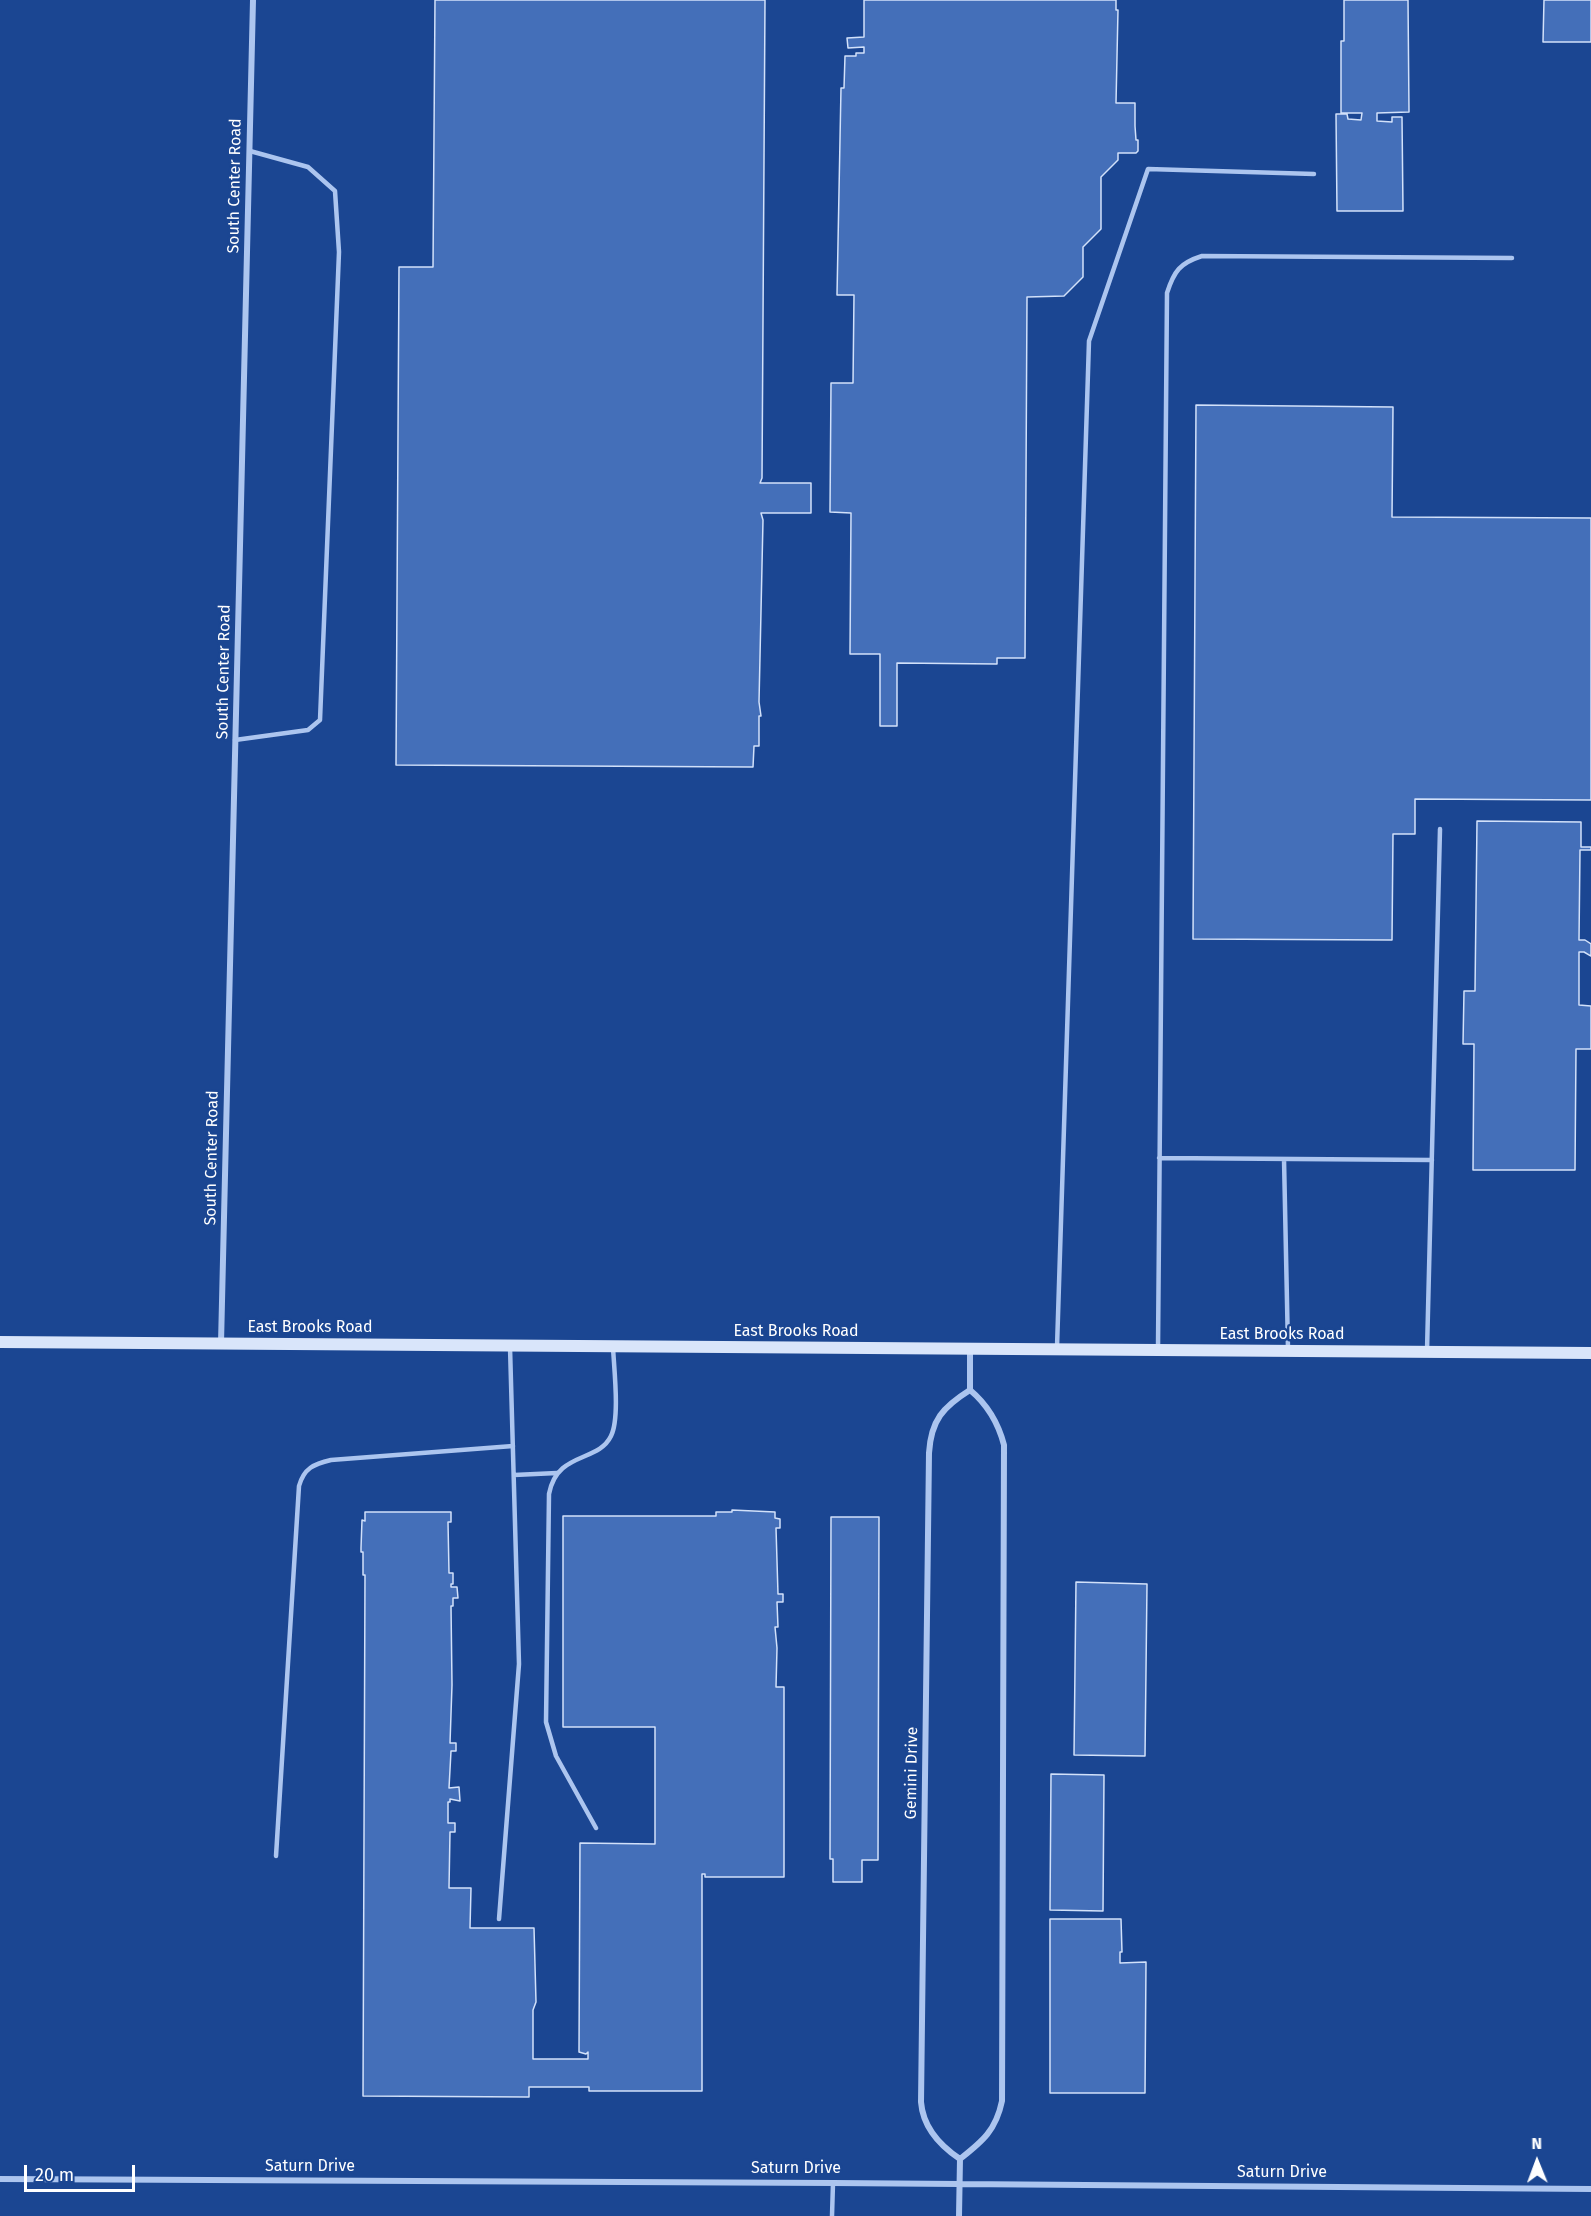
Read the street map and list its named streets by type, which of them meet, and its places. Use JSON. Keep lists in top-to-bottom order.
{
  "streets": {
    "main road": ["East Brooks Road"],
    "street": ["South Center Road", "Gemini Drive", "Saturn Drive"]
  },
  "crossings": [
    ["South Center Road", "East Brooks Road"]
  ],
  "scale_bar": "20 m",
  "north": "top"
}
